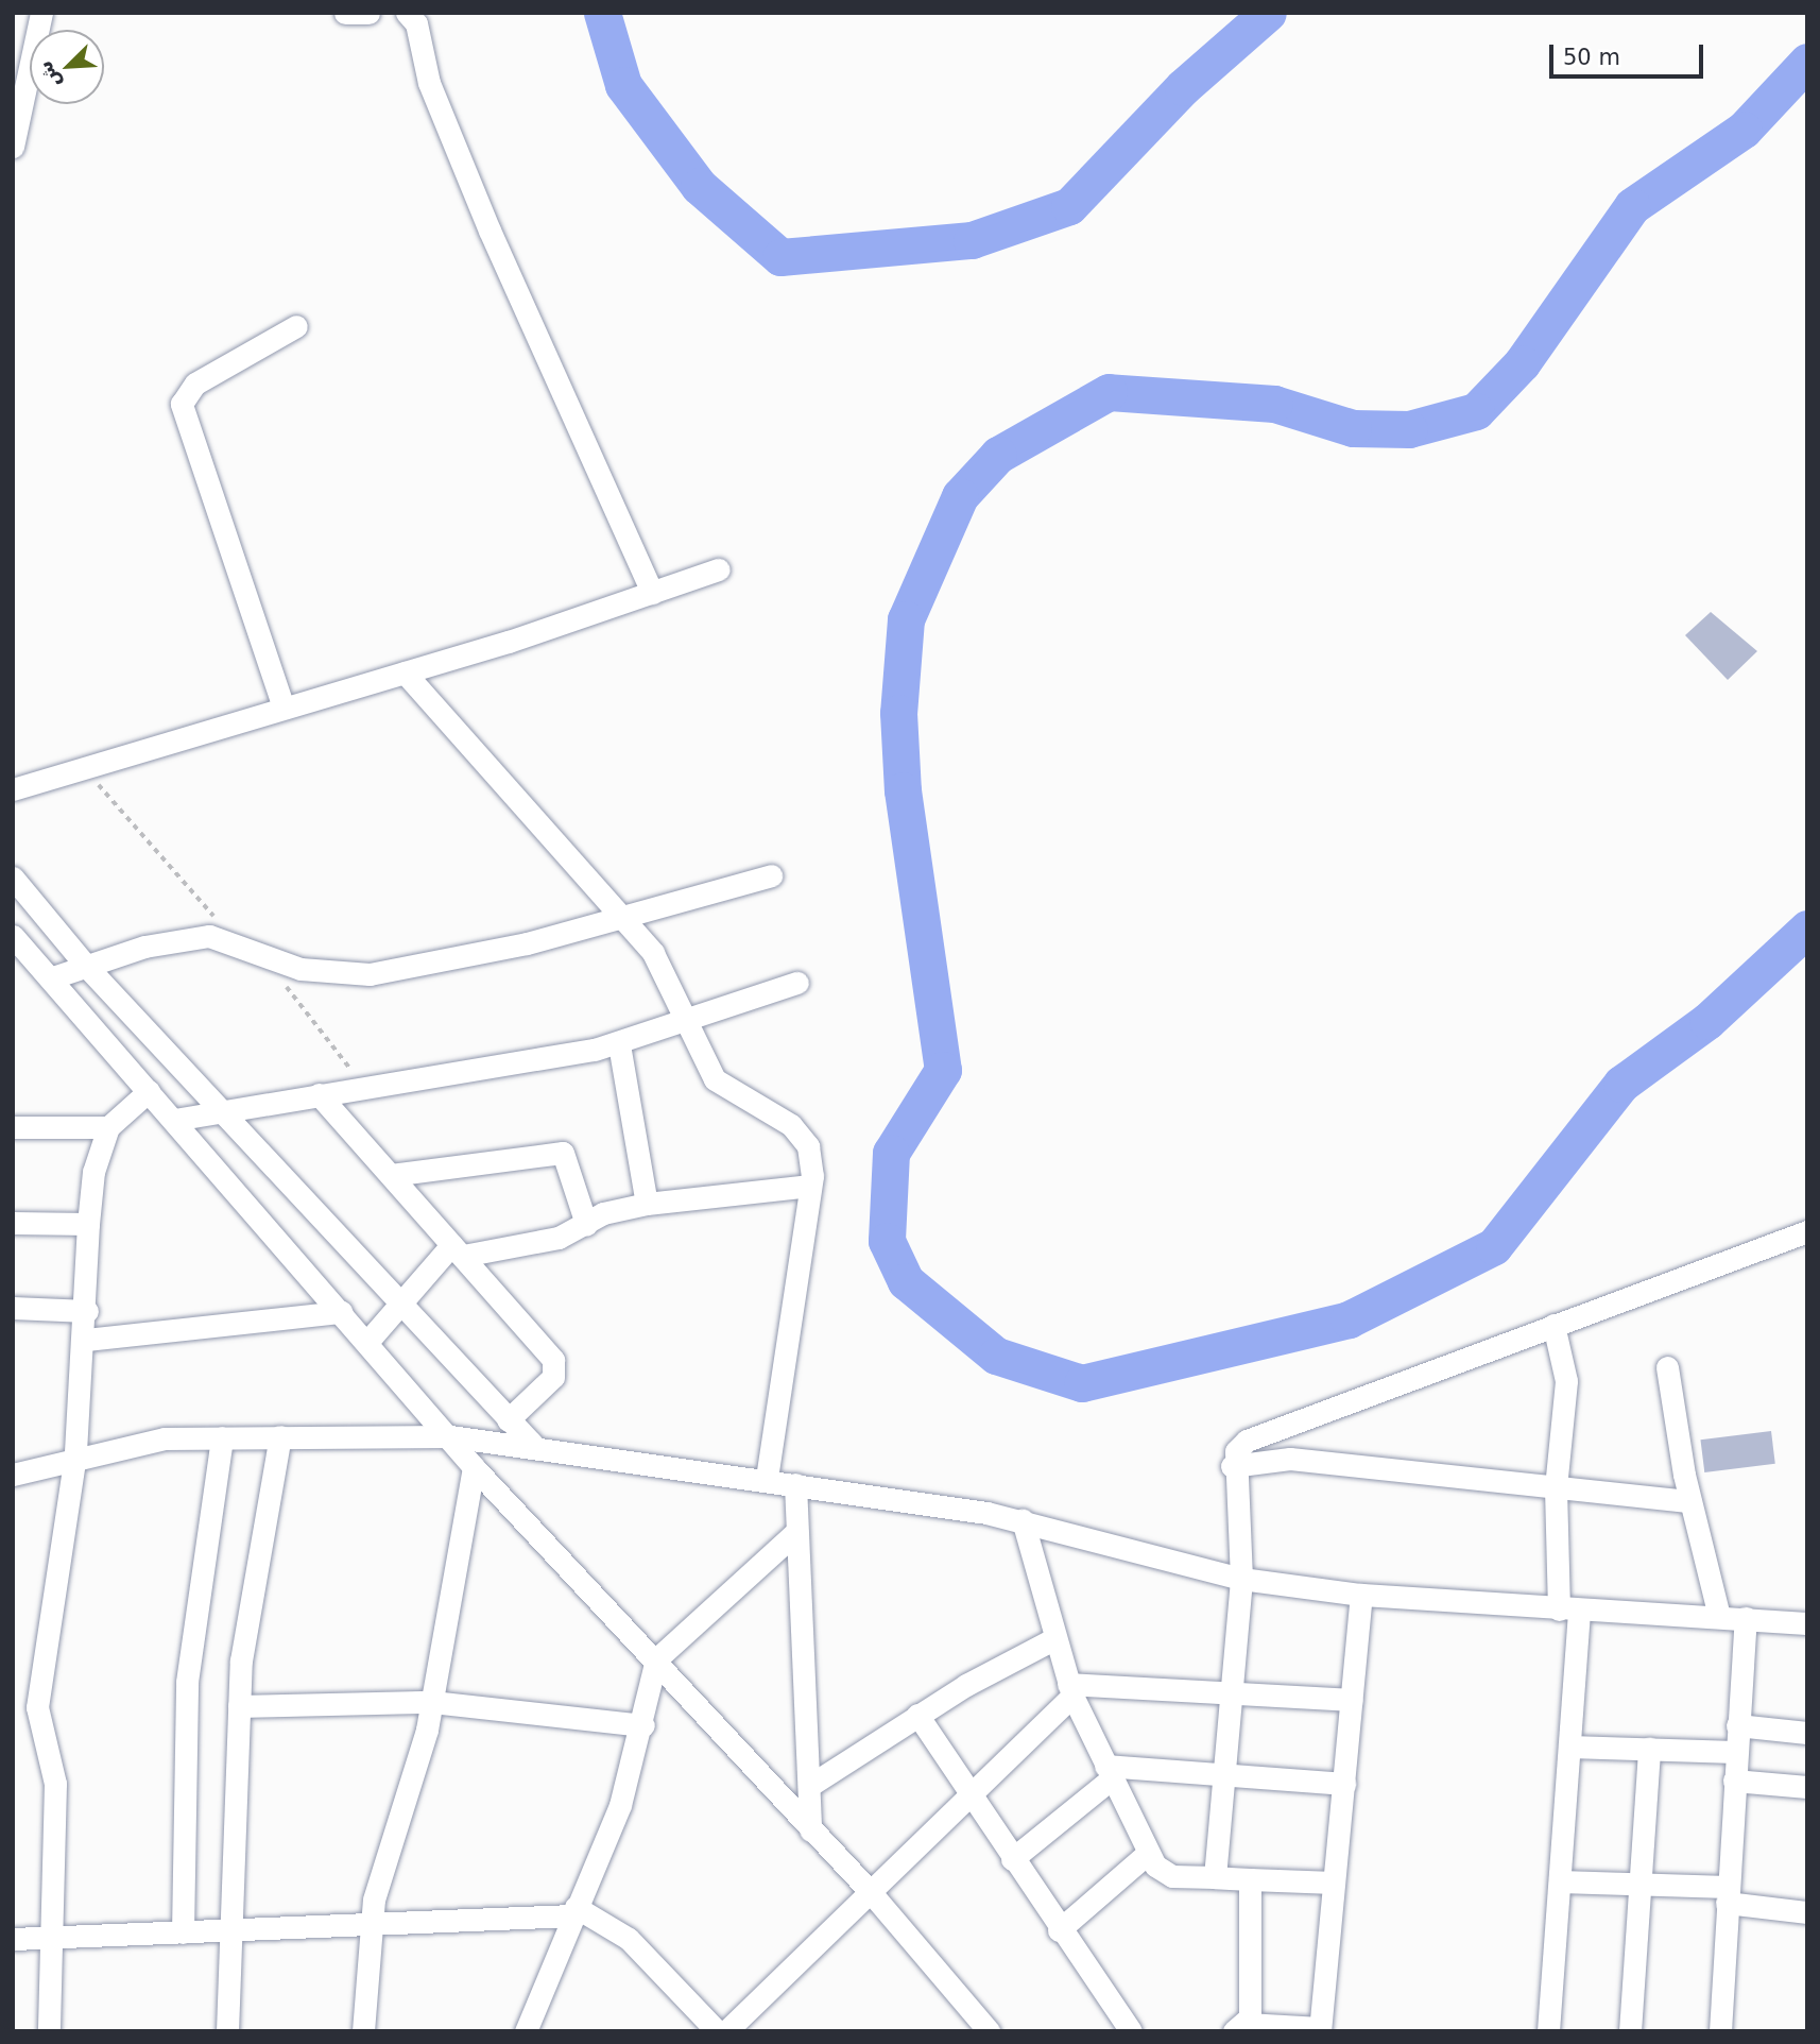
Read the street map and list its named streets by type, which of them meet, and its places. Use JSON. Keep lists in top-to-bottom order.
{
  "scale_bar": "50 m",
  "north": "bottom left"
}
